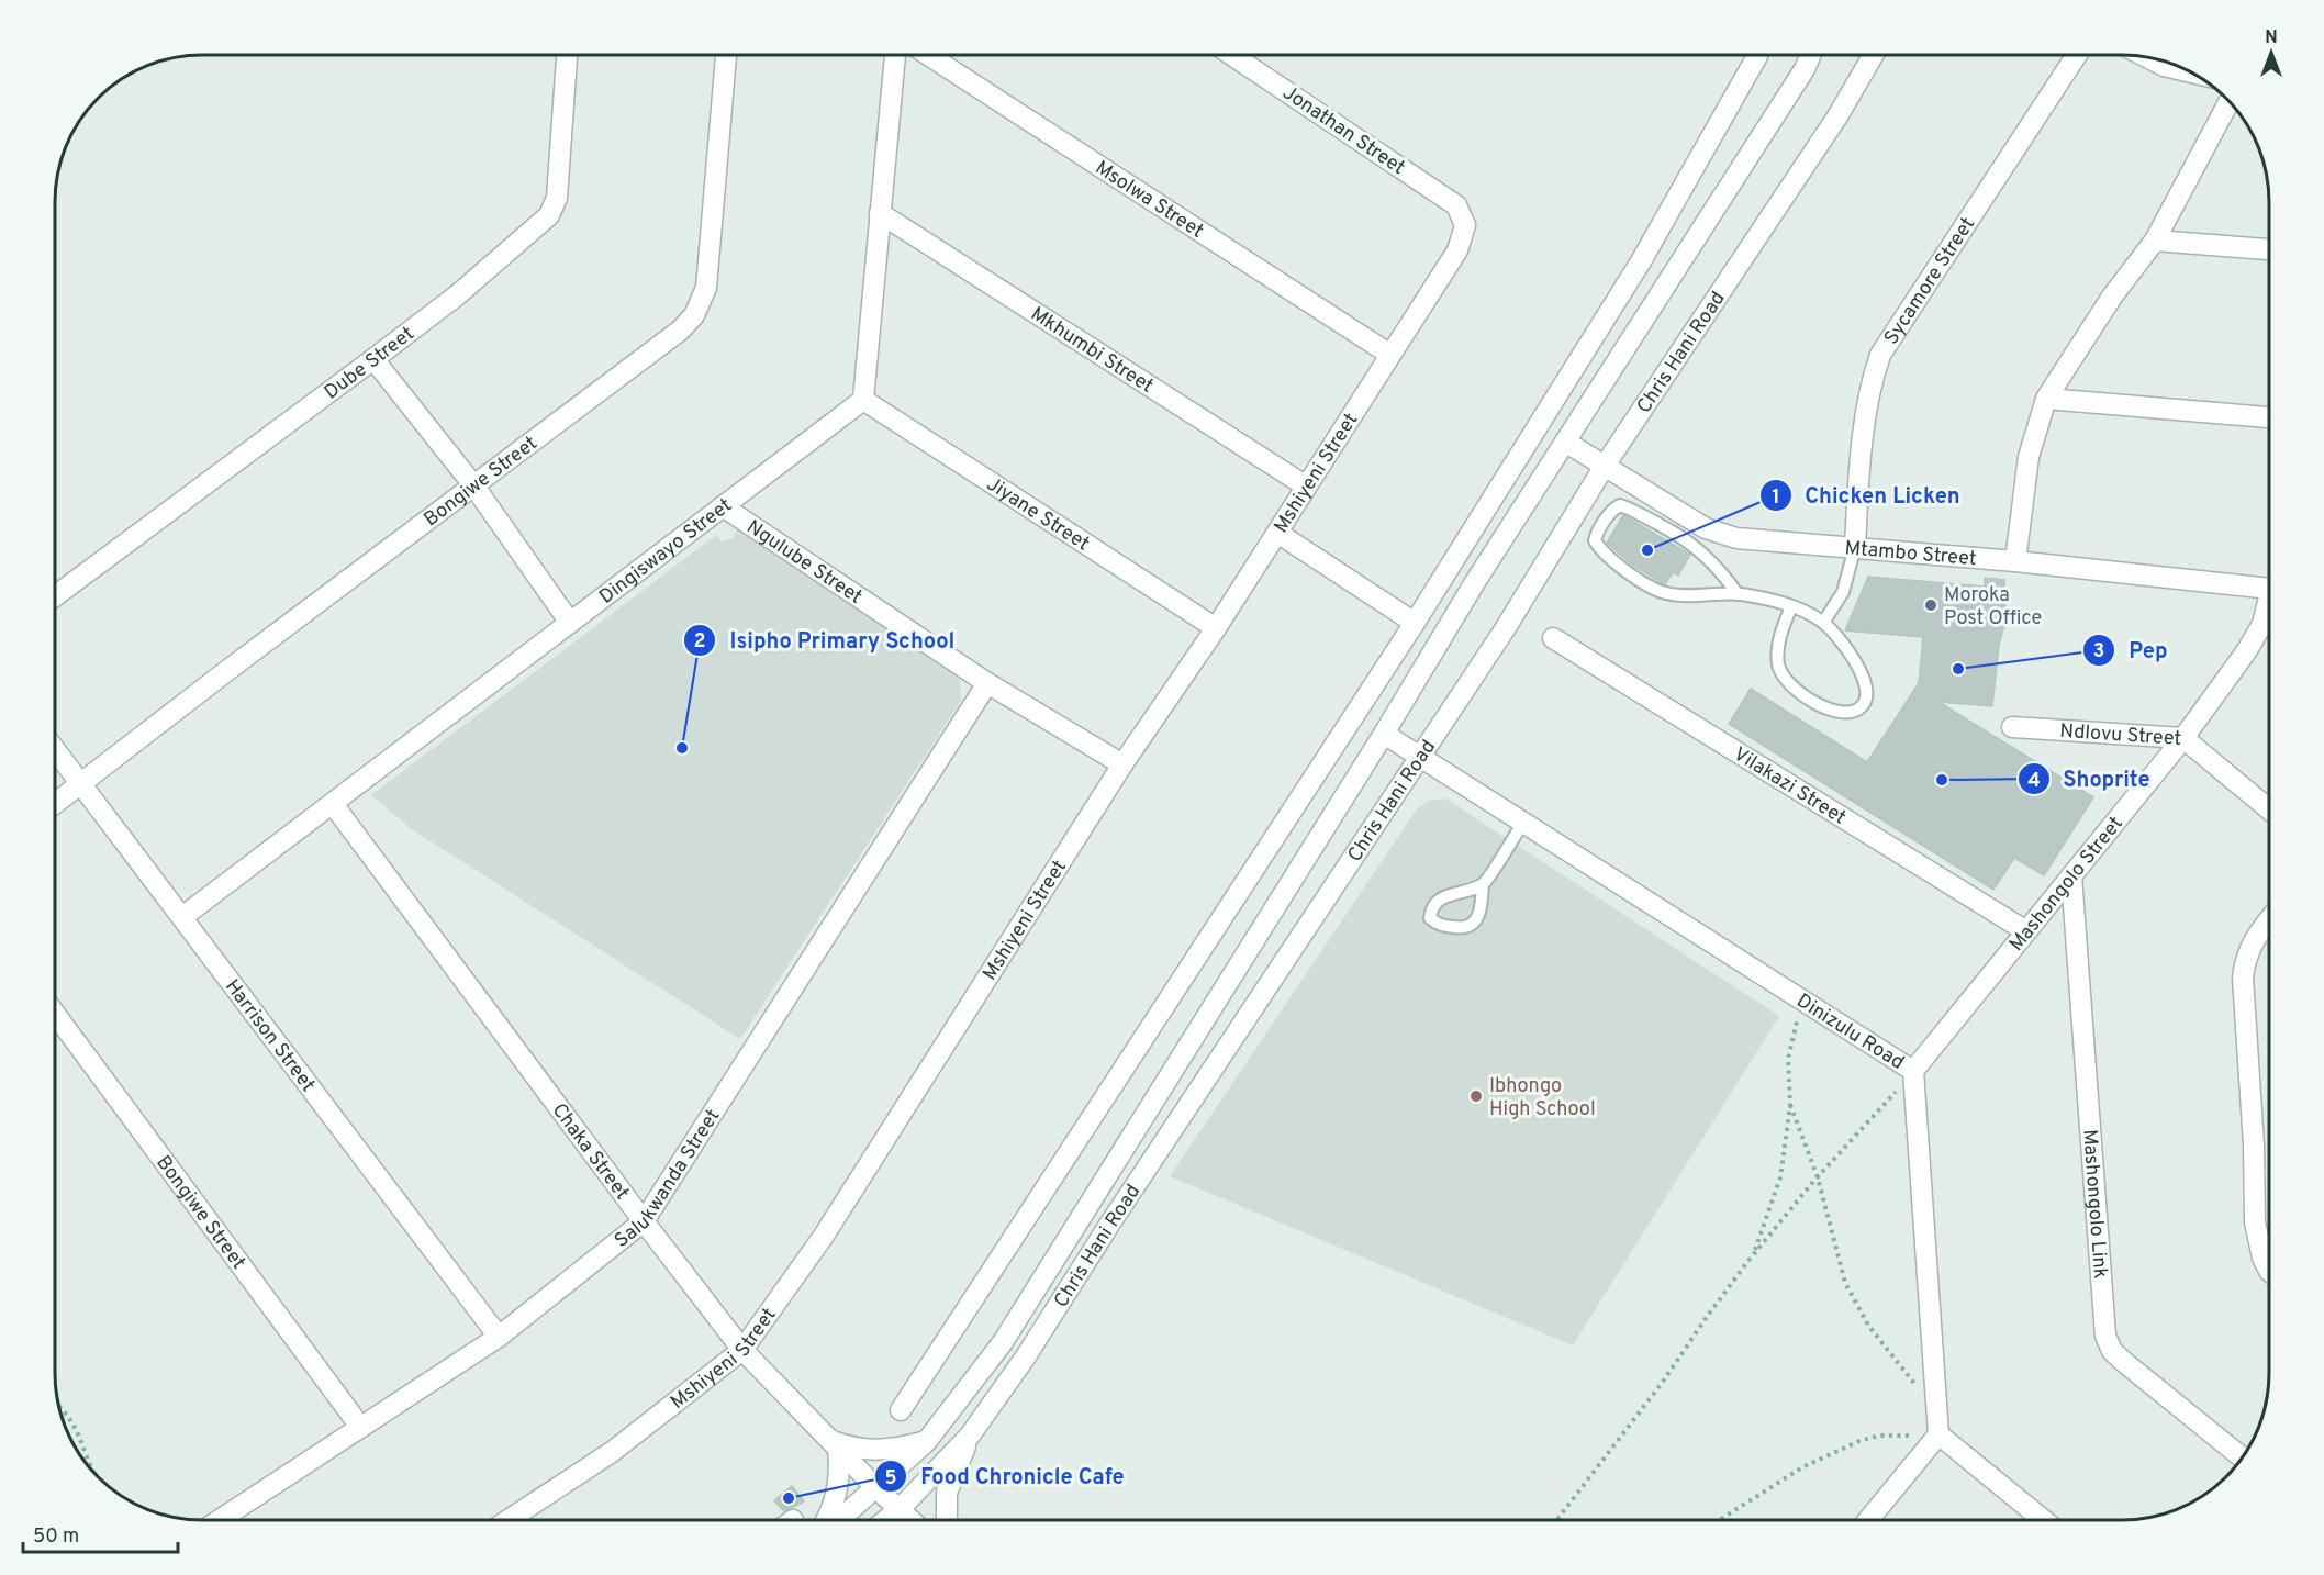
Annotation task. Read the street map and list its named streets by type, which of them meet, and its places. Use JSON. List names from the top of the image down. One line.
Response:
{"streets":{"street":["Jonathan Street","Msolwa Street","Sycamore Street","Mkhumbi Street","Chris Hani Road","Dube Street","Mshiyeni Street","Bongiwe Street","Jiyane Street","Dingiswayo Street","Mtambo Street","Ngulube Street","Ndlovu Street","Vilakazi Street","Mashongolo Street","Dinizulu Road","Harrison Street","Chaka Street","Salukwanda Street","Mashongolo Link"]},"crossings":[["Jonathan Street","Mshiyeni Street"],["Msolwa Street","Mshiyeni Street"],["Sycamore Street","Mtambo Street"],["Mkhumbi Street","Mshiyeni Street"],["Chris Hani Road","Mtambo Street"],["Chris Hani Road","Dinizulu Road"],["Chris Hani Road","Chaka Street"],["Mshiyeni Street","Jiyane Street"],["Mshiyeni Street","Ngulube Street"],["Mshiyeni Street","Chaka Street"],["Bongiwe Street","Harrison Street"],["Bongiwe Street","Salukwanda Street"],["Jiyane Street","Dingiswayo Street"],["Dingiswayo Street","Ngulube Street"],["Dingiswayo Street","Harrison Street"],["Dingiswayo Street","Chaka Street"],["Ngulube Street","Salukwanda Street"],["Ndlovu Street","Mashongolo Street"],["Vilakazi Street","Mashongolo Street"],["Mashongolo Street","Dinizulu Road"],["Mashongolo Street","Mashongolo Link"],["Harrison Street","Salukwanda Street"],["Chaka Street","Salukwanda Street"]],"places":["Chicken Licken","Moroka Post Office","Pep","Isipho Primary School","Shoprite","Ibhongo High School","Food Chronicle Cafe"],"scale_bar":"50 m","north":"top"}
